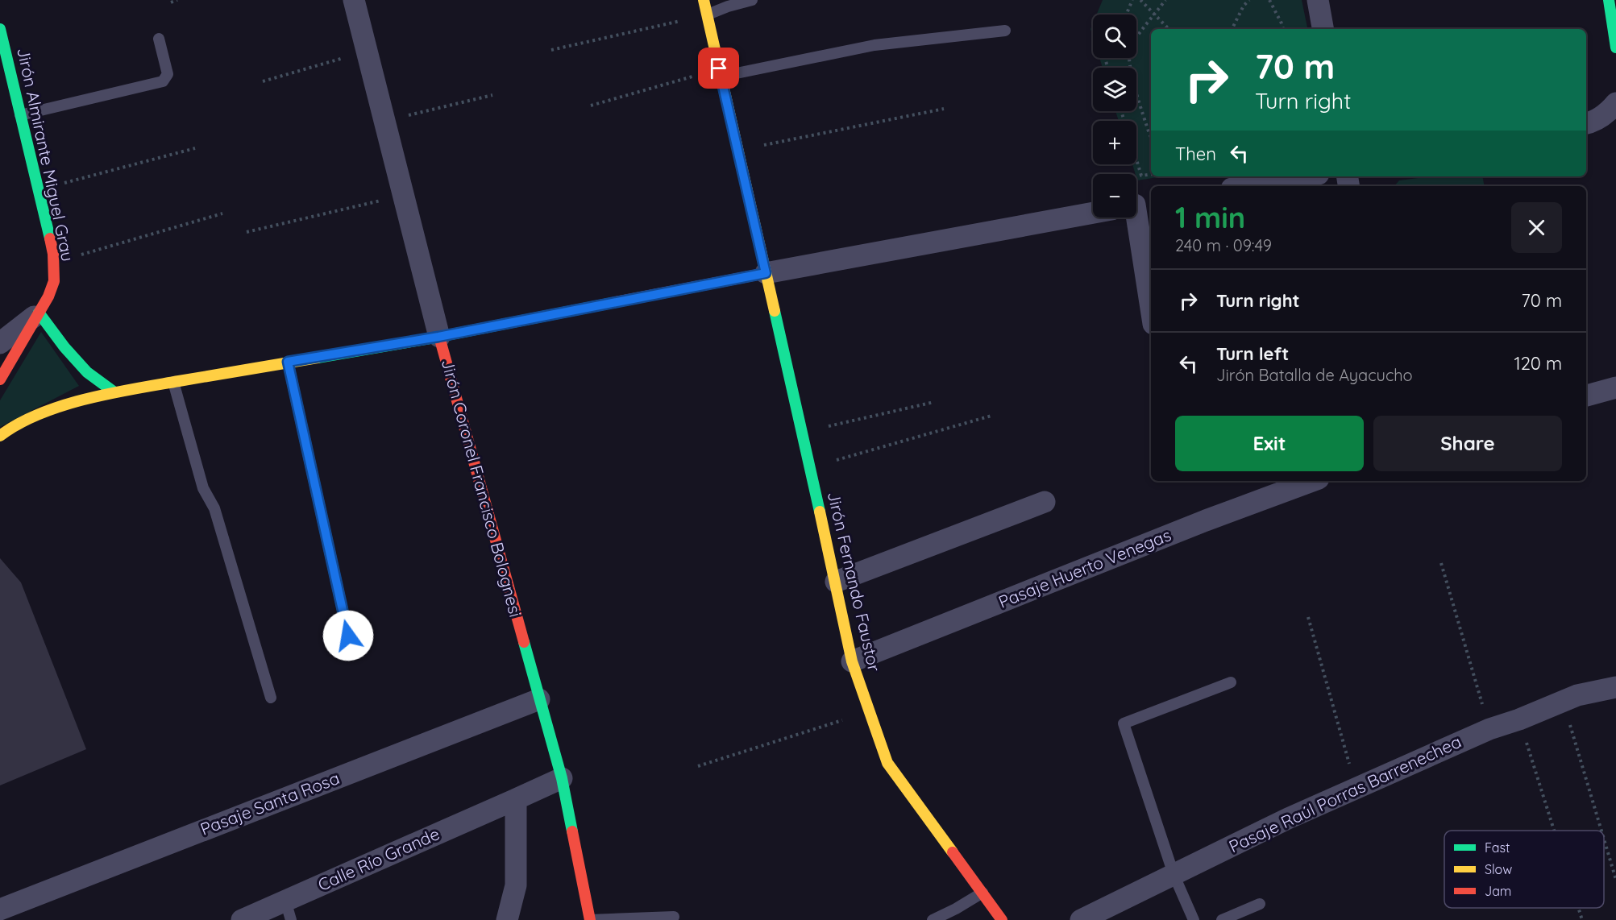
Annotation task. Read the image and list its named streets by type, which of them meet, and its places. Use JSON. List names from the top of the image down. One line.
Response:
{"streets":{"street":["Jirón Almirante Miguel Grau","Jirón Coronel Francisco Bolognesi","Pasaje Huerto Venegas","Jirón Fernando Faustor","Pasaje Raúl Porras Barrenechea","Pasaje Santa Rosa","Calle Río Grande"]},"crossings":[["Jirón Coronel Francisco Bolognesi","Pasaje Santa Rosa"],["Jirón Coronel Francisco Bolognesi","Calle Río Grande"],["Pasaje Huerto Venegas","Jirón Fernando Faustor"]],"legend":["Fast","Slow","Jam"],"page":{"map_buttons":["+","−"],"turn":["70 m","Turn right"],"then":"Then","heading":["1 min","240 m · 09:49"],"list":[{"name":"Turn right","value":"70 m"},{"name":"Turn left","note":"Jirón Batalla de Ayacucho","value":"120 m"}],"buttons":["Exit","Share"]}}
